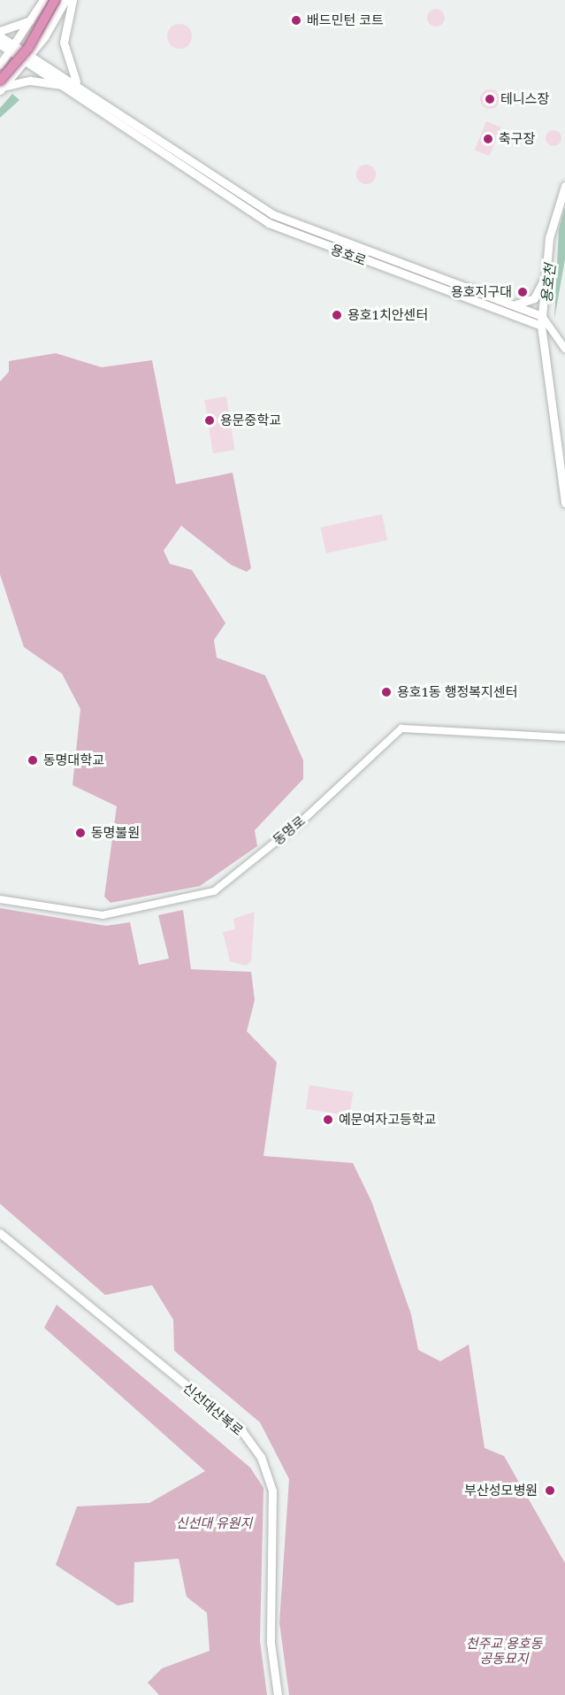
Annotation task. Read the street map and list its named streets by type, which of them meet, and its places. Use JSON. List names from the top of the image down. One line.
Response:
{"streets":{"main road":["용호로","신선대산복로"],"street":["동명로"]},"water":["용호천"],"parks":["신선대 유원지","천주교 용호동 공동묘지"],"places":["배드민턴 코트","테니스장","축구장","용호지구대","용호1치안센터","용문중학교","용호1동 행정복지센터","동명대학교","동명불원","예문여자고등학교","부산성모병원"]}
